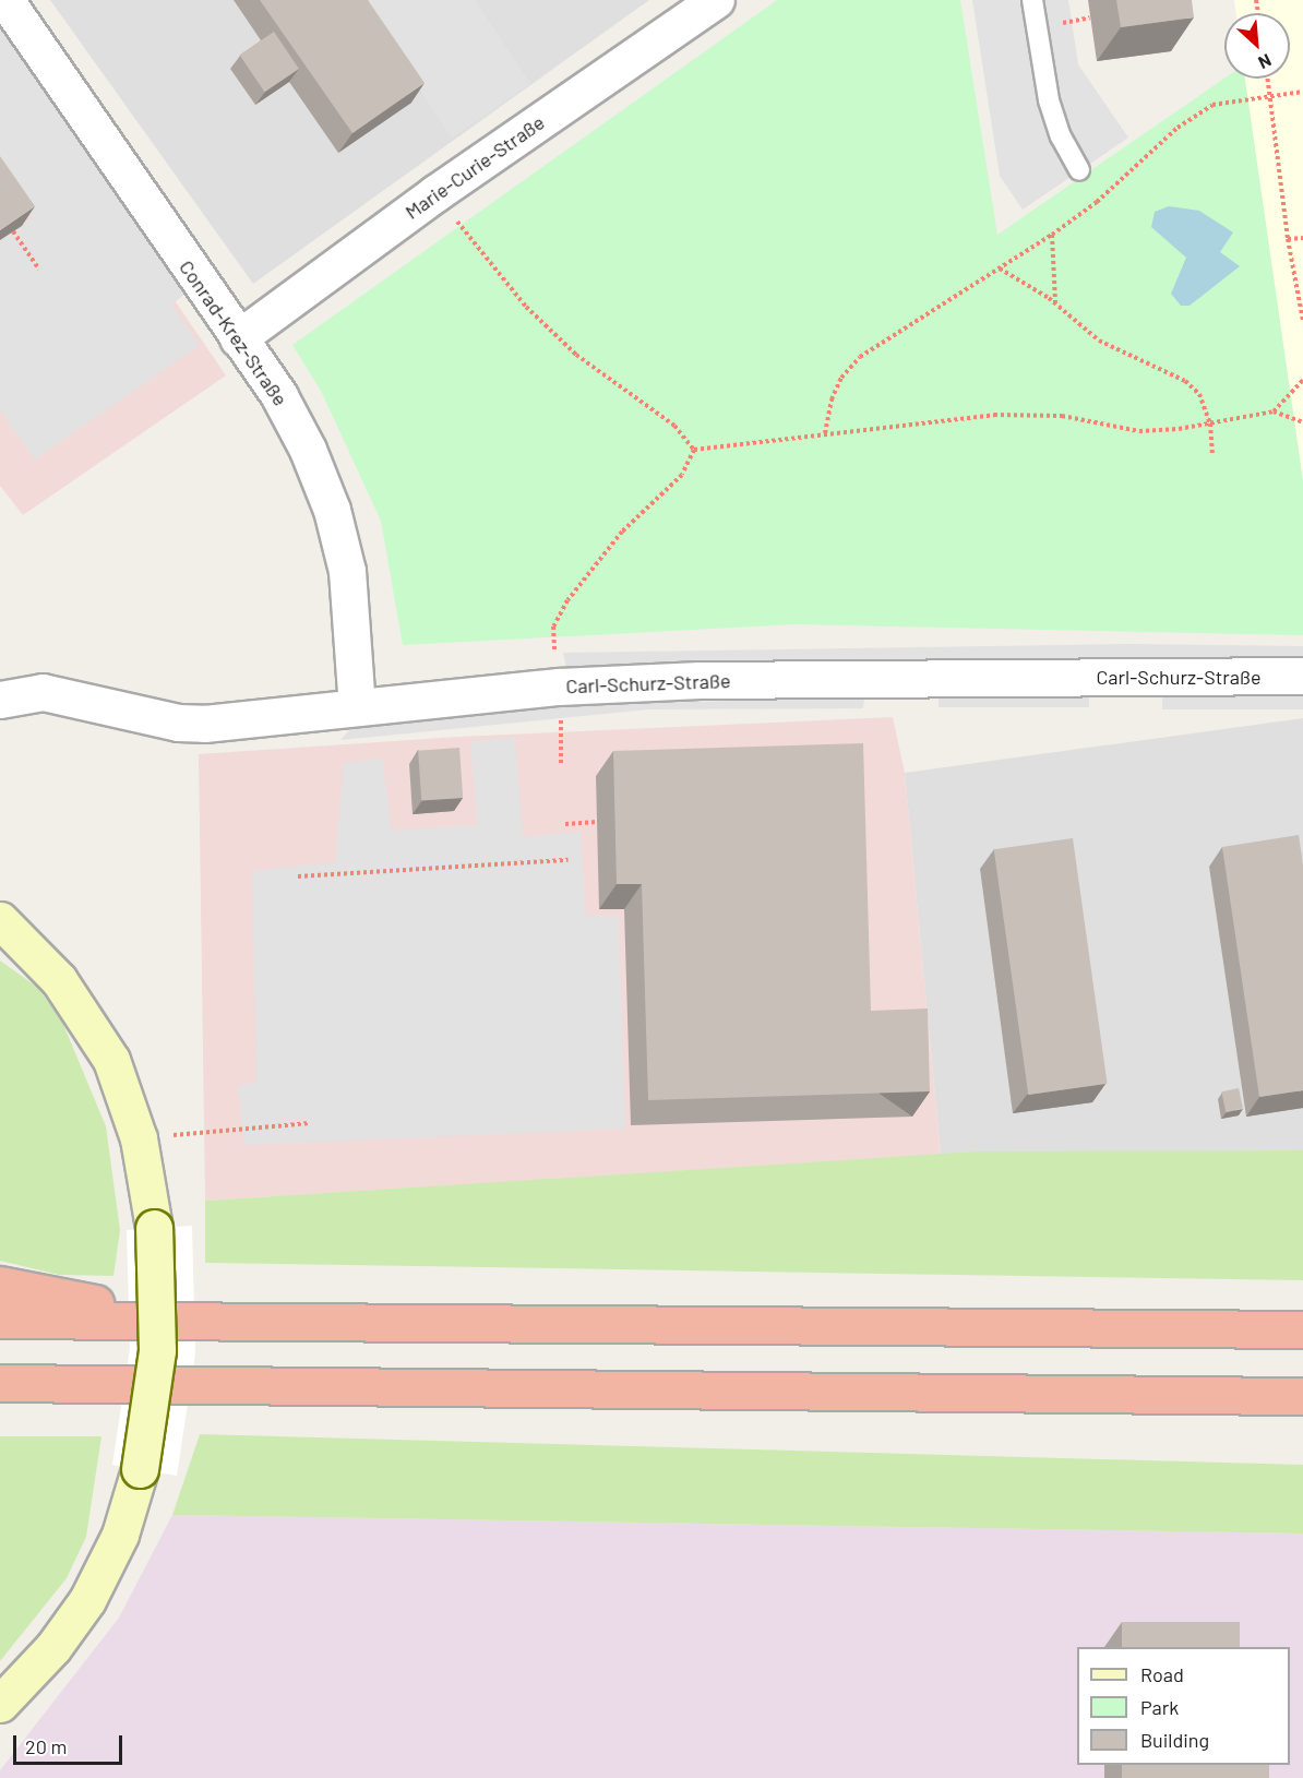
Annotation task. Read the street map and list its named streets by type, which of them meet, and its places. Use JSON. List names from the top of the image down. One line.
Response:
{"streets":{"street":["Marie-Curie-Straße","Conrad-Krez-Straße","Carl-Schurz-Straße"]},"crossings":[["Marie-Curie-Straße","Conrad-Krez-Straße"],["Conrad-Krez-Straße","Carl-Schurz-Straße"]],"legend":["Road","Park","Building"],"scale_bar":"20 m","north":"bottom right"}
